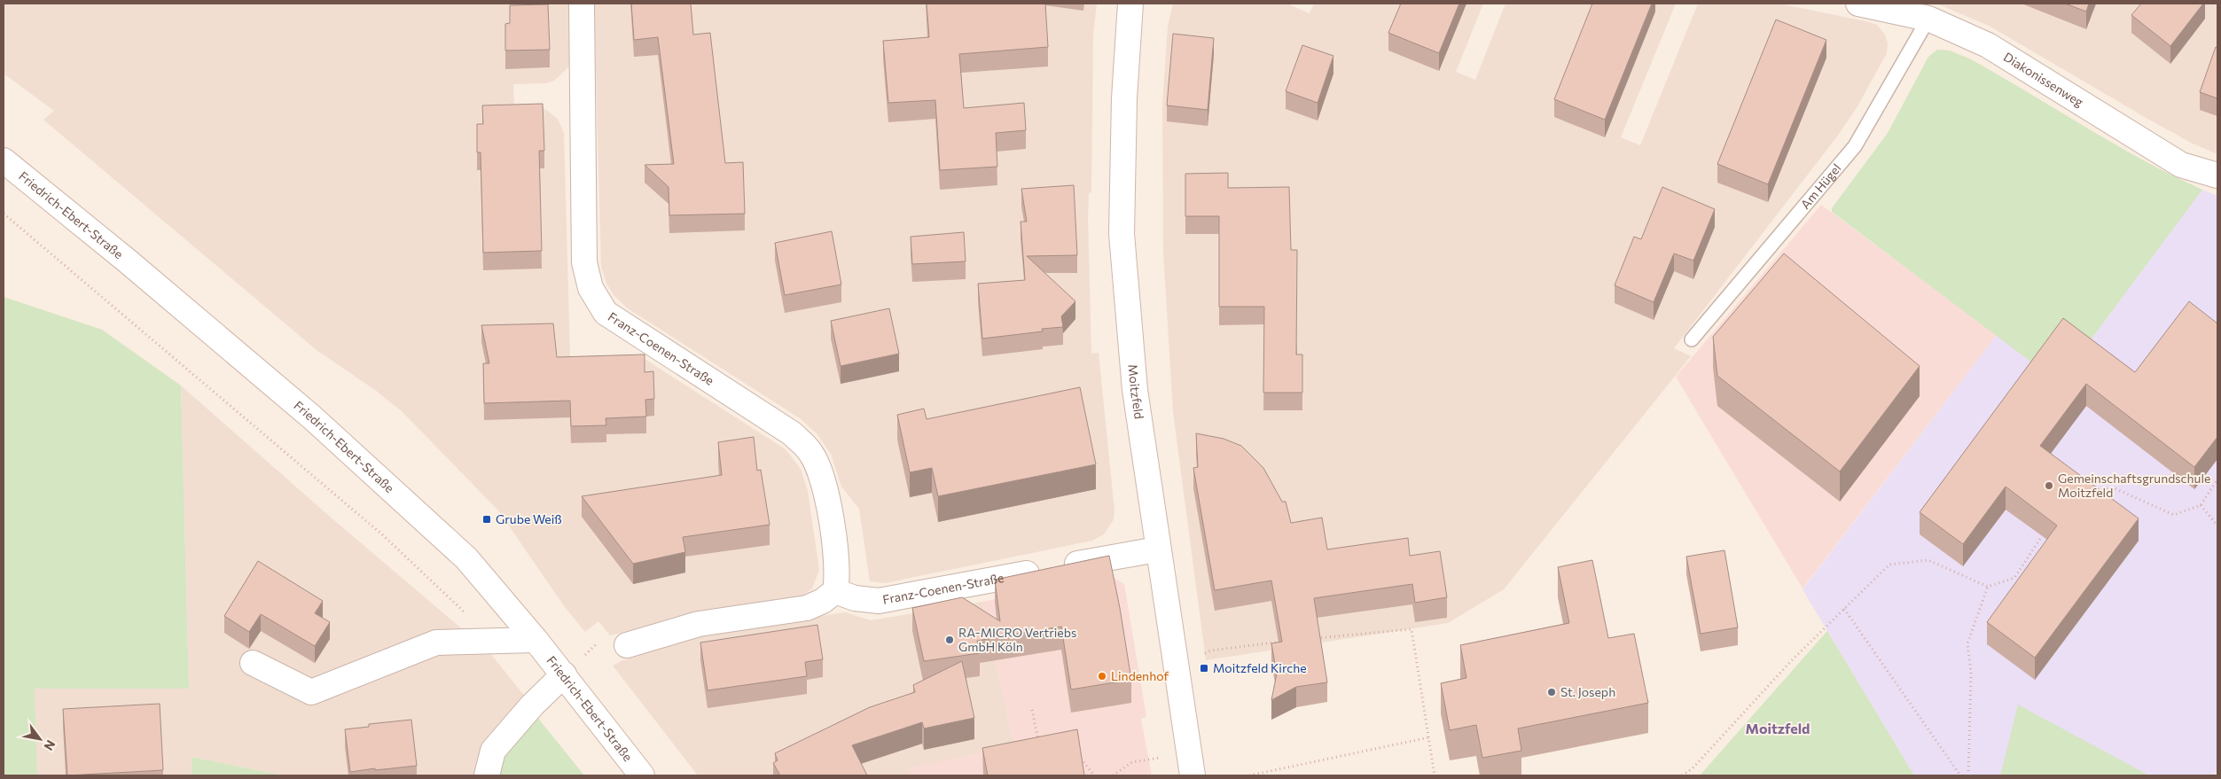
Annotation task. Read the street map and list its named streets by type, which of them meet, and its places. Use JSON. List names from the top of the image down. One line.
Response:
{"streets":{"street":["Diakonissenweg","Friedrich-Ebert-Straße","Franz-Coenen-Straße","Moitzfeld"],"lane":["Am Hügel"]},"crossings":[["Diakonissenweg","Am Hügel"],["Franz-Coenen-Straße","Moitzfeld"]],"districts":["Moitzfeld"],"places":{"other":["Gemeinschaftsgrundschule Moitzfeld","RA-MICRO Vertriebs GmbH Köln","Lindenhof","St. Joseph"],"transit":["Grube Weiß","Moitzfeld Kirche"]},"north":"bottom right"}
